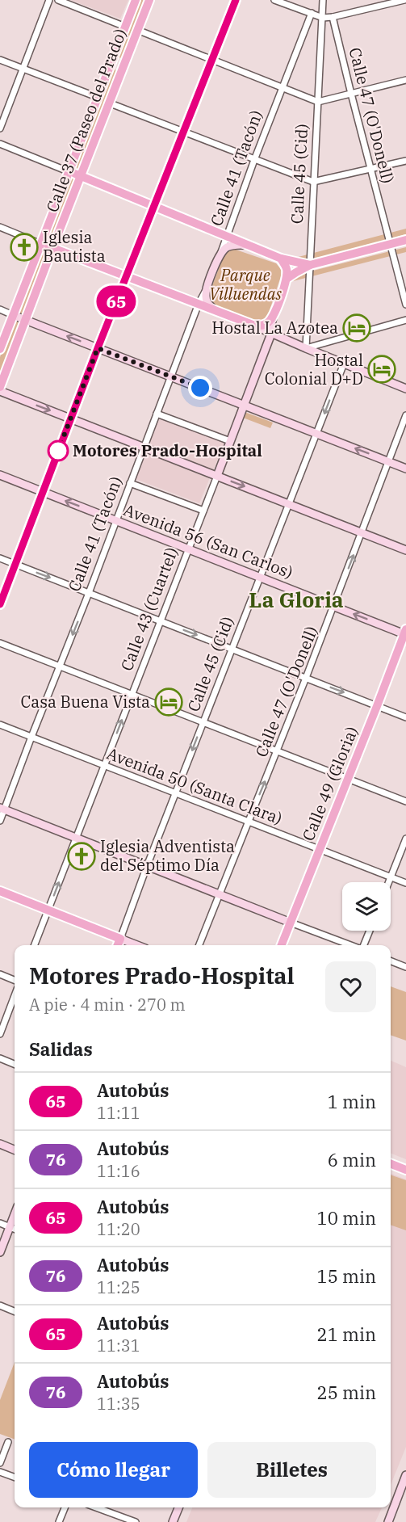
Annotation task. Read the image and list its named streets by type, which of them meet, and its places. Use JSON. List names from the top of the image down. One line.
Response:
{"streets":{"main road":["Calle 37 (Paseo del Prado)","Calle 45 (Cid)","Calle 43 (Cuartel)","Calle 49 (Gloria)"],"street":["Calle 47 (O'Donell)","Calle 41 (Tacón)","Avenida 56 (San Carlos)","Avenida 50 (Santa Clara)"]},"crossings":[["Calle 47 (O'Donell)","Avenida 56 (San Carlos)"],["Calle 47 (O'Donell)","Avenida 50 (Santa Clara)"],["Calle 41 (Tacón)","Avenida 56 (San Carlos)"],["Calle 41 (Tacón)","Calle 43 (Cuartel)"],["Calle 41 (Tacón)","Avenida 50 (Santa Clara)"],["Calle 45 (Cid)","Avenida 56 (San Carlos)"],["Calle 45 (Cid)","Avenida 50 (Santa Clara)"],["Avenida 56 (San Carlos)","Calle 43 (Cuartel)"],["Avenida 56 (San Carlos)","Calle 49 (Gloria)"],["Calle 43 (Cuartel)","Avenida 50 (Santa Clara)"],["Calle 49 (Gloria)","Avenida 50 (Santa Clara)"]],"one_way":["Avenida 56 (San Carlos)"],"districts":["La Gloria"],"parks":["Parque Villuendas"],"places":{"church":["Iglesia Bautista","Iglesia Adventista del Séptimo Día"],"hotel":["Hostal La Azotea","Hostal Colonial D+D","Casa Buena Vista"],"other":["Motores Prado-Hospital"]},"lines":["bus line 65"],"page":{"on_map":"65","heading":[["Motores Prado-Hospital","A pie · 4 min · 270 m"],"Salidas"],"list":[{"mark":"65","name":"Autobús","note":"11:11","value":"1 min"},{"mark":"76","name":"Autobús","note":"11:16","value":"6 min"},{"mark":"65","name":"Autobús","note":"11:20","value":"10 min"},{"mark":"76","name":"Autobús","note":"11:25","value":"15 min"},{"mark":"65","name":"Autobús","note":"11:31","value":"21 min"},{"mark":"76","name":"Autobús","note":"11:35","value":"25 min"}],"buttons":["Cómo llegar","Billetes"]}}
